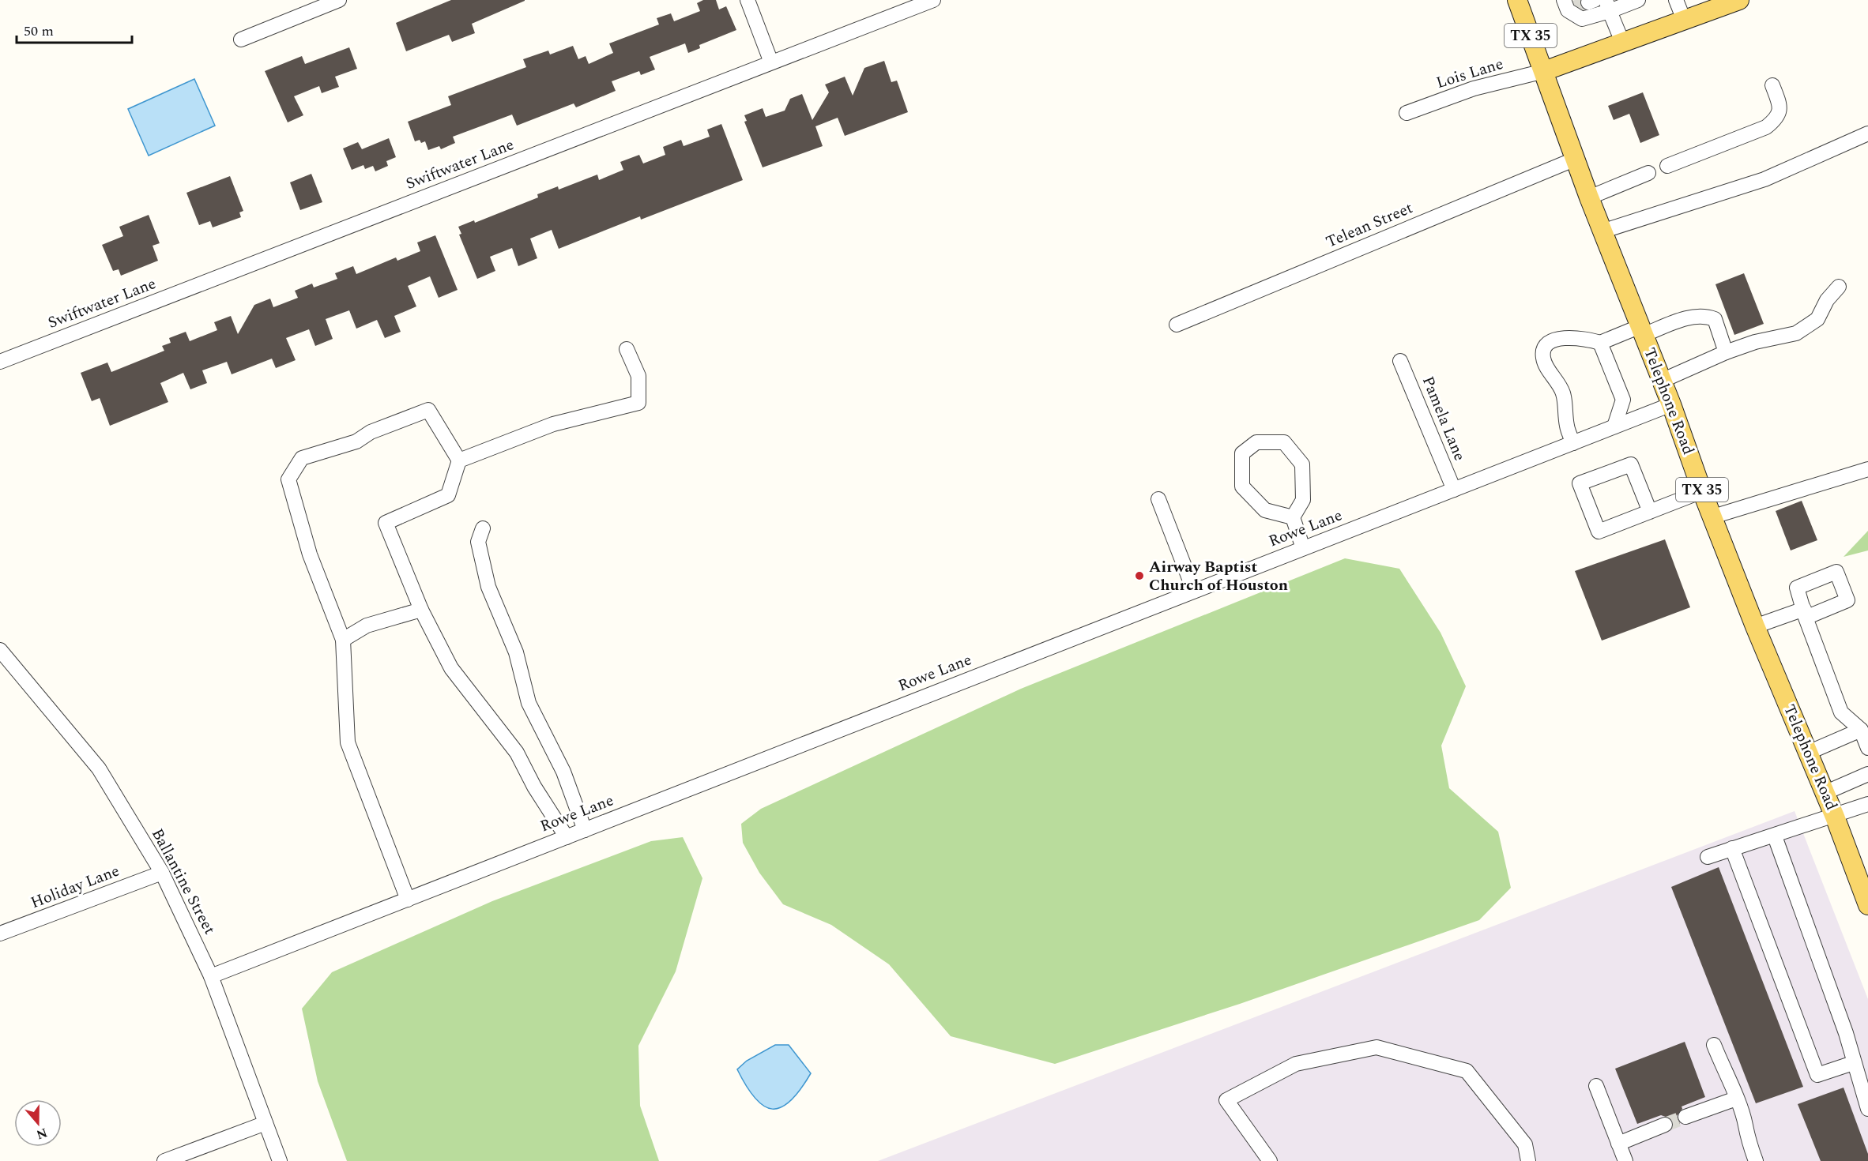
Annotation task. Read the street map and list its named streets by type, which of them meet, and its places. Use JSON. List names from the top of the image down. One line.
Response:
{"streets":{"main road":["TX 35","Telephone Road"],"street":["Lois Lane","Swiftwater Lane","Telean Street","Pamela Lane","Rowe Lane","Ballantine Street","Holiday Lane"]},"crossings":[["Lois Lane","Telephone Road"],["Telean Street","Telephone Road"],["Telephone Road","Rowe Lane"],["Pamela Lane","Rowe Lane"],["Rowe Lane","Ballantine Street"],["Ballantine Street","Holiday Lane"]],"places":["Airway Baptist Church of Houston"],"scale_bar":"50 m","north":"bottom"}
